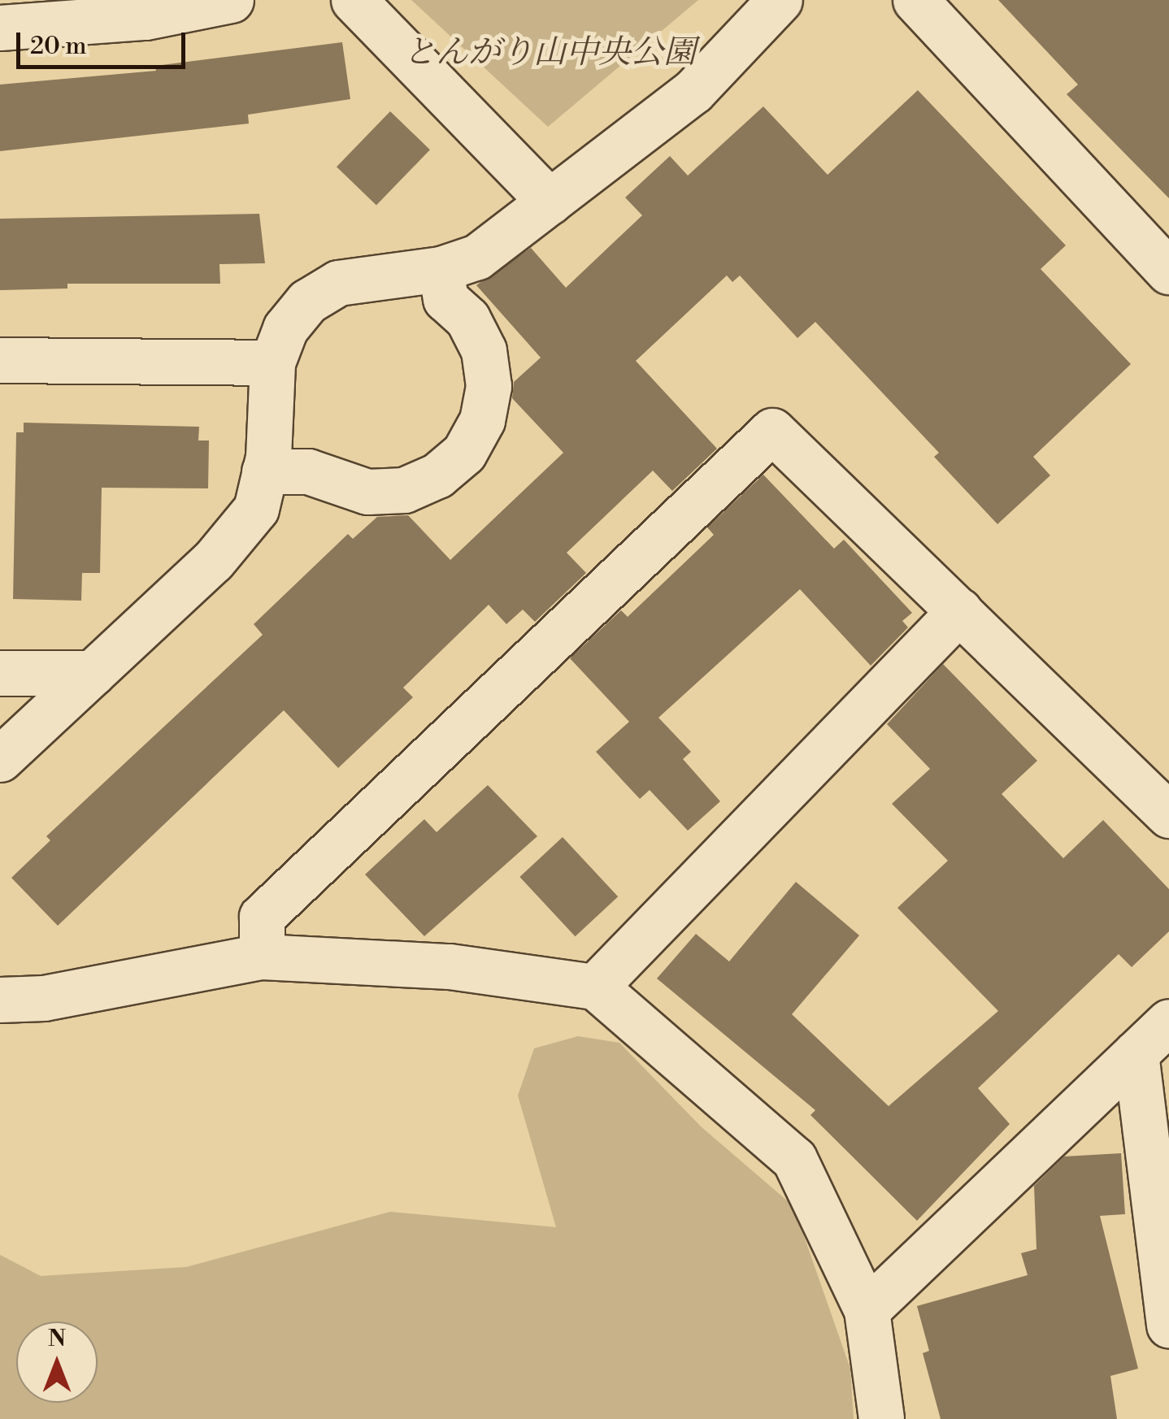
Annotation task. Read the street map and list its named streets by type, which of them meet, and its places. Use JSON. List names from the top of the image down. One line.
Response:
{"parks":["とんがり山中央公園"],"scale_bar":"20 m","north":"top"}
